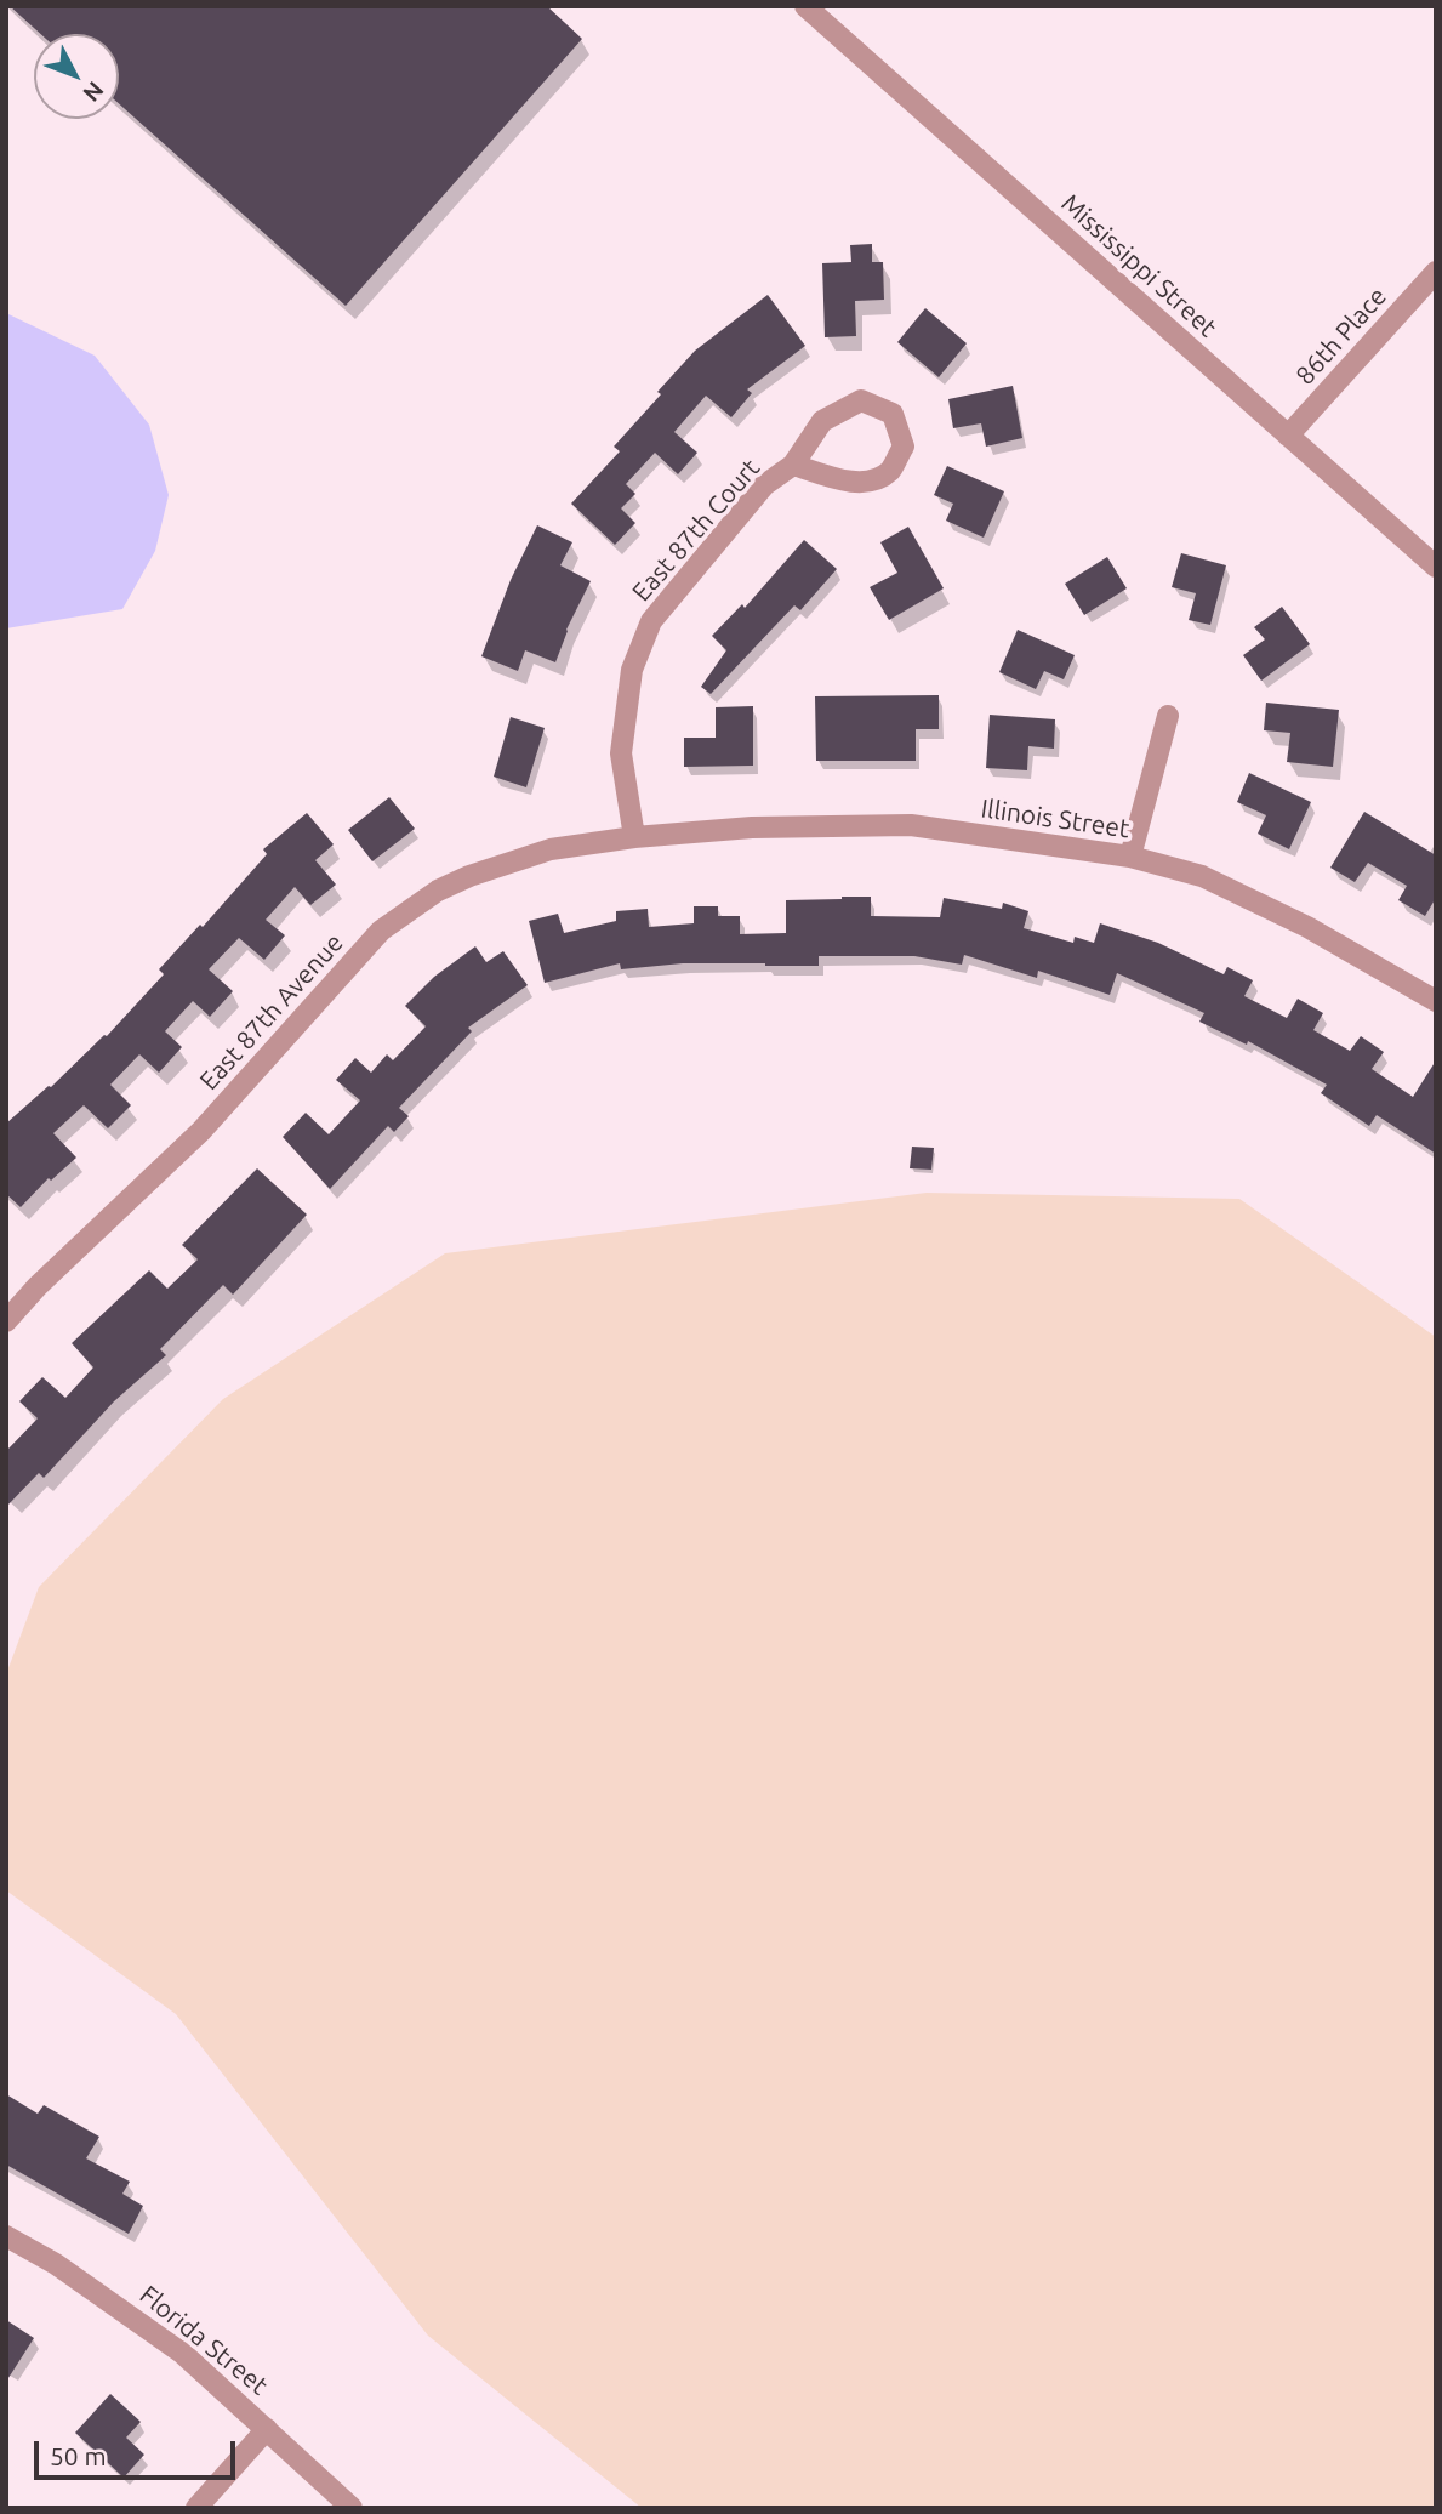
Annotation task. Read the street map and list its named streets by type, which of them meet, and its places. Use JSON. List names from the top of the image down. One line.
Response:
{"streets":{"street":["Mississippi Street","86th Place","East 87th Court","Illinois Street","East 87th Avenue","Florida Street"]},"crossings":[["Mississippi Street","86th Place"],["East 87th Court","Illinois Street"],["East 87th Court","East 87th Avenue"],["Illinois Street","East 87th Avenue"]],"scale_bar":"50 m","north":"bottom right"}
